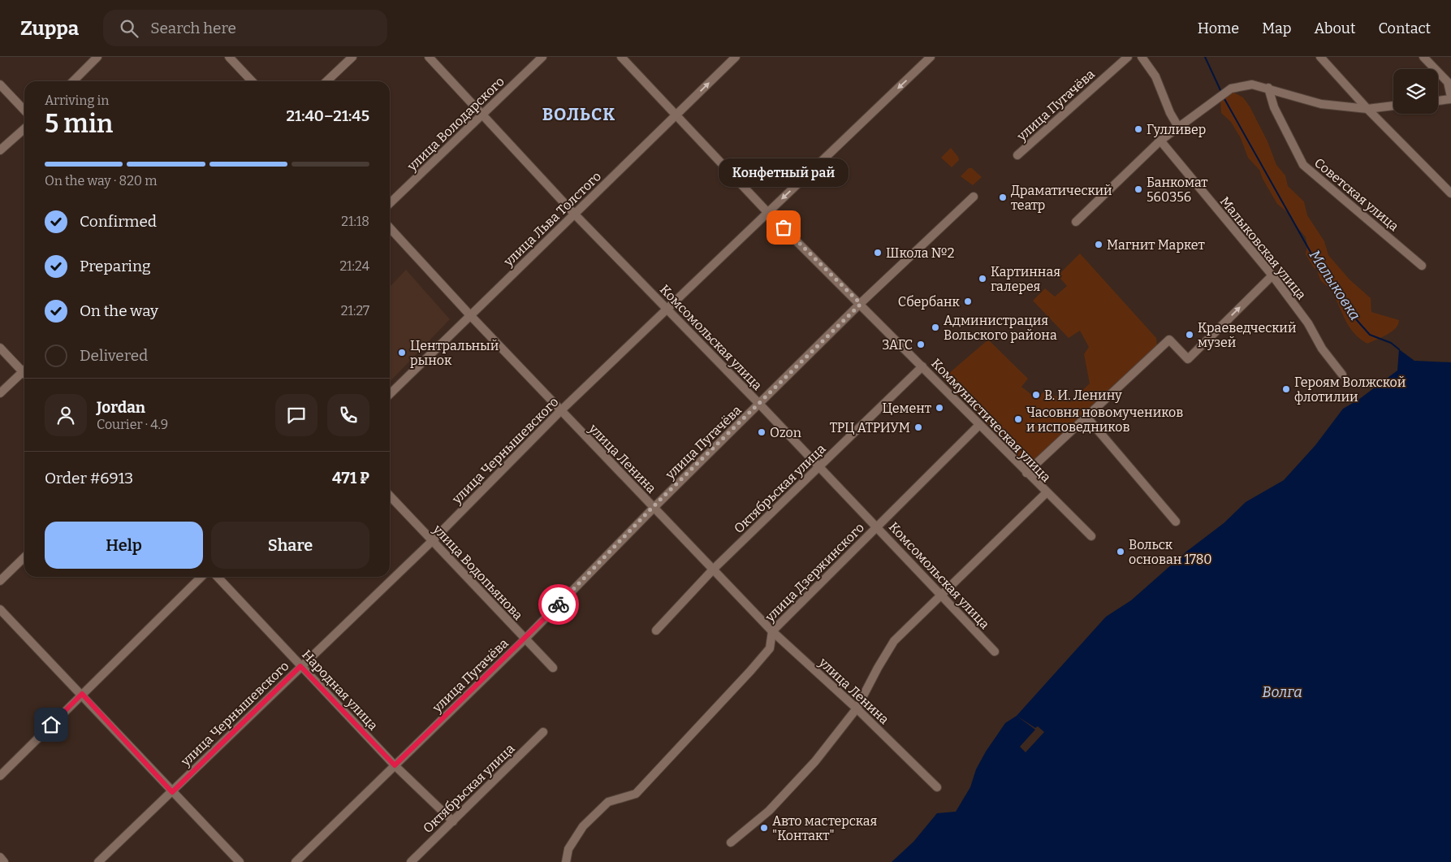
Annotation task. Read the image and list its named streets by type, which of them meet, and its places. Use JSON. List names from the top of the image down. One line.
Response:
{"streets":{"street":["улица Пугачёва","улица Володарского","Советская улица","улица Льва Толстого","Малыковская улица","Комсомольская улица","Коммунистическая улица","улица Чернышевского","улица Ленина","Октябрьская улица","улица Водопьянова","улица Дзержинского","Народная улица"]},"crossings":[["улица Пугачёва","Комсомольская улица"],["улица Пугачёва","Коммунистическая улица"],["улица Пугачёва","улица Ленина"],["улица Пугачёва","улица Водопьянова"],["улица Пугачёва","Народная улица"],["улица Володарского","Комсомольская улица"],["улица Льва Толстого","Комсомольская улица"],["улица Льва Толстого","Коммунистическая улица"],["улица Льва Толстого","улица Ленина"],["Комсомольская улица","улица Чернышевского"],["Комсомольская улица","Октябрьская улица"],["Комсомольская улица","улица Дзержинского"],["Коммунистическая улица","улица Чернышевского"],["Коммунистическая улица","Октябрьская улица"],["Коммунистическая улица","улица Дзержинского"],["улица Чернышевского","улица Ленина"],["улица Чернышевского","улица Водопьянова"],["улица Чернышевского","Народная улица"],["улица Ленина","Октябрьская улица"],["улица Ленина","улица Дзержинского"],["Октябрьская улица","Народная улица"]],"districts":["ВОЛЬСК"],"water":["Малыковка","Волга"],"places":["Гулливер","Банкомат 560356","Драматический театр","Конфетный рай","Магнит Маркет","Школа №2","Картинная галерея","Сбербанк","Администрация Вольского района","Краеведческий музей","ЗАГС","Центральный рынок","Героям Волжской флотилии","В. И. Ленину","Цемент","Часовня новомучеников и исповедников","ТРЦ АТРИУМ","Ozon","Вольск основан 1780","Авто мастерская \"Контакт\""],"page":{"header":"Zuppa","search":"Search here","nav":["Home","Map","About","Contact"],"heading":["5 min","Arriving in","21:40–21:45"],"panel":["Jordan","Courier · 4.9","Order #6913","471 ₽"],"bar":"On the way · 820 m","bubble":"Конфетный рай","list":[["Confirmed","21:18"],["Preparing","21:24"],["On the way","21:27"],"Delivered"],"buttons":["Help","Share"]}}
